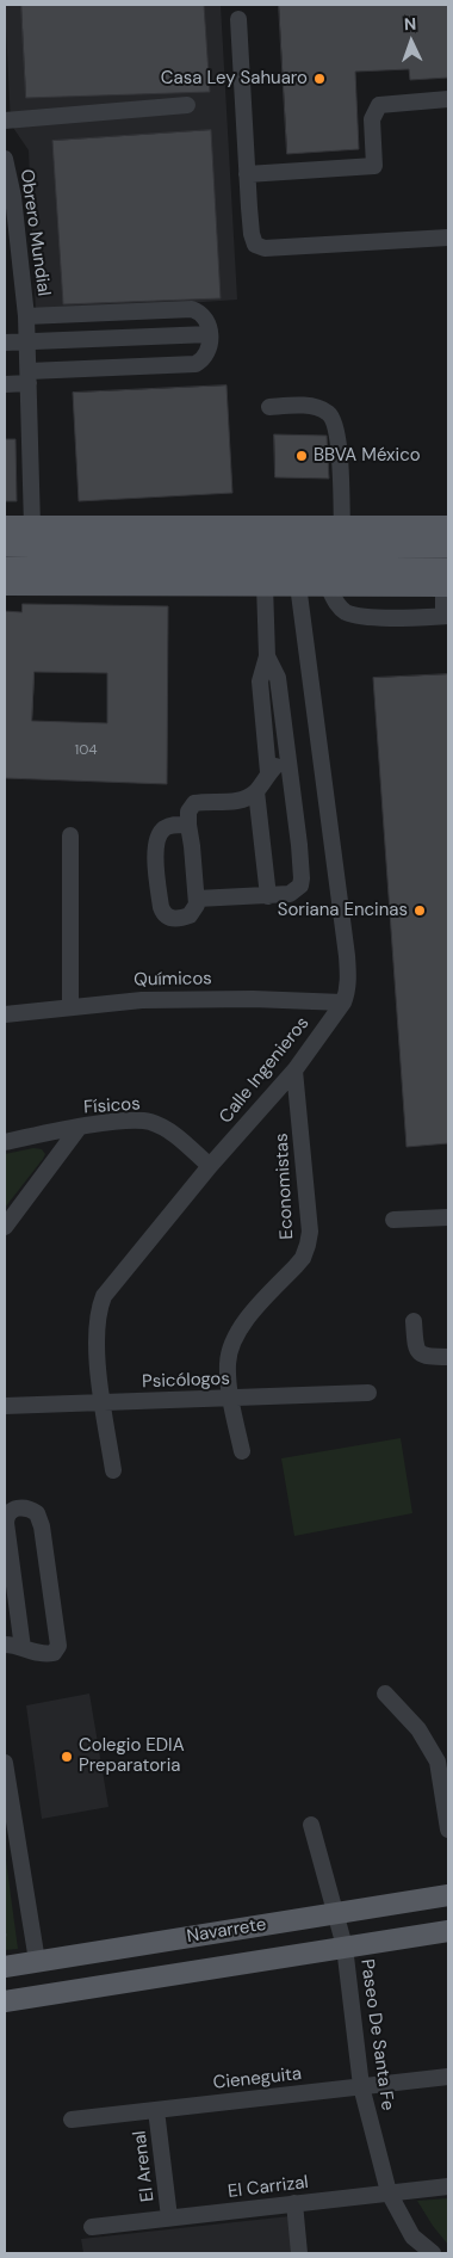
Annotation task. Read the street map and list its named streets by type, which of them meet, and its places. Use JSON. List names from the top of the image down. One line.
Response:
{"streets":{"main road":["Navarrete"],"street":["Obrero Mundial","Químicos","Calle Ingenieros","Físicos","Economistas","Psicólogos","Paseo De Santa Fe","Cieneguita","El Arenal","El Carrizal"]},"crossings":[["Químicos","Calle Ingenieros"],["Calle Ingenieros","Físicos"],["Calle Ingenieros","Economistas"],["Calle Ingenieros","Psicólogos"],["Economistas","Psicólogos"],["Navarrete","Paseo De Santa Fe"],["Paseo De Santa Fe","Cieneguita"],["Paseo De Santa Fe","El Carrizal"],["Cieneguita","El Arenal"],["El Arenal","El Carrizal"]],"places":["Casa Ley Sahuaro","BBVA México","Soriana Encinas","Colegio EDIA Preparatoria"],"house_numbers":["104"],"north":"top"}
